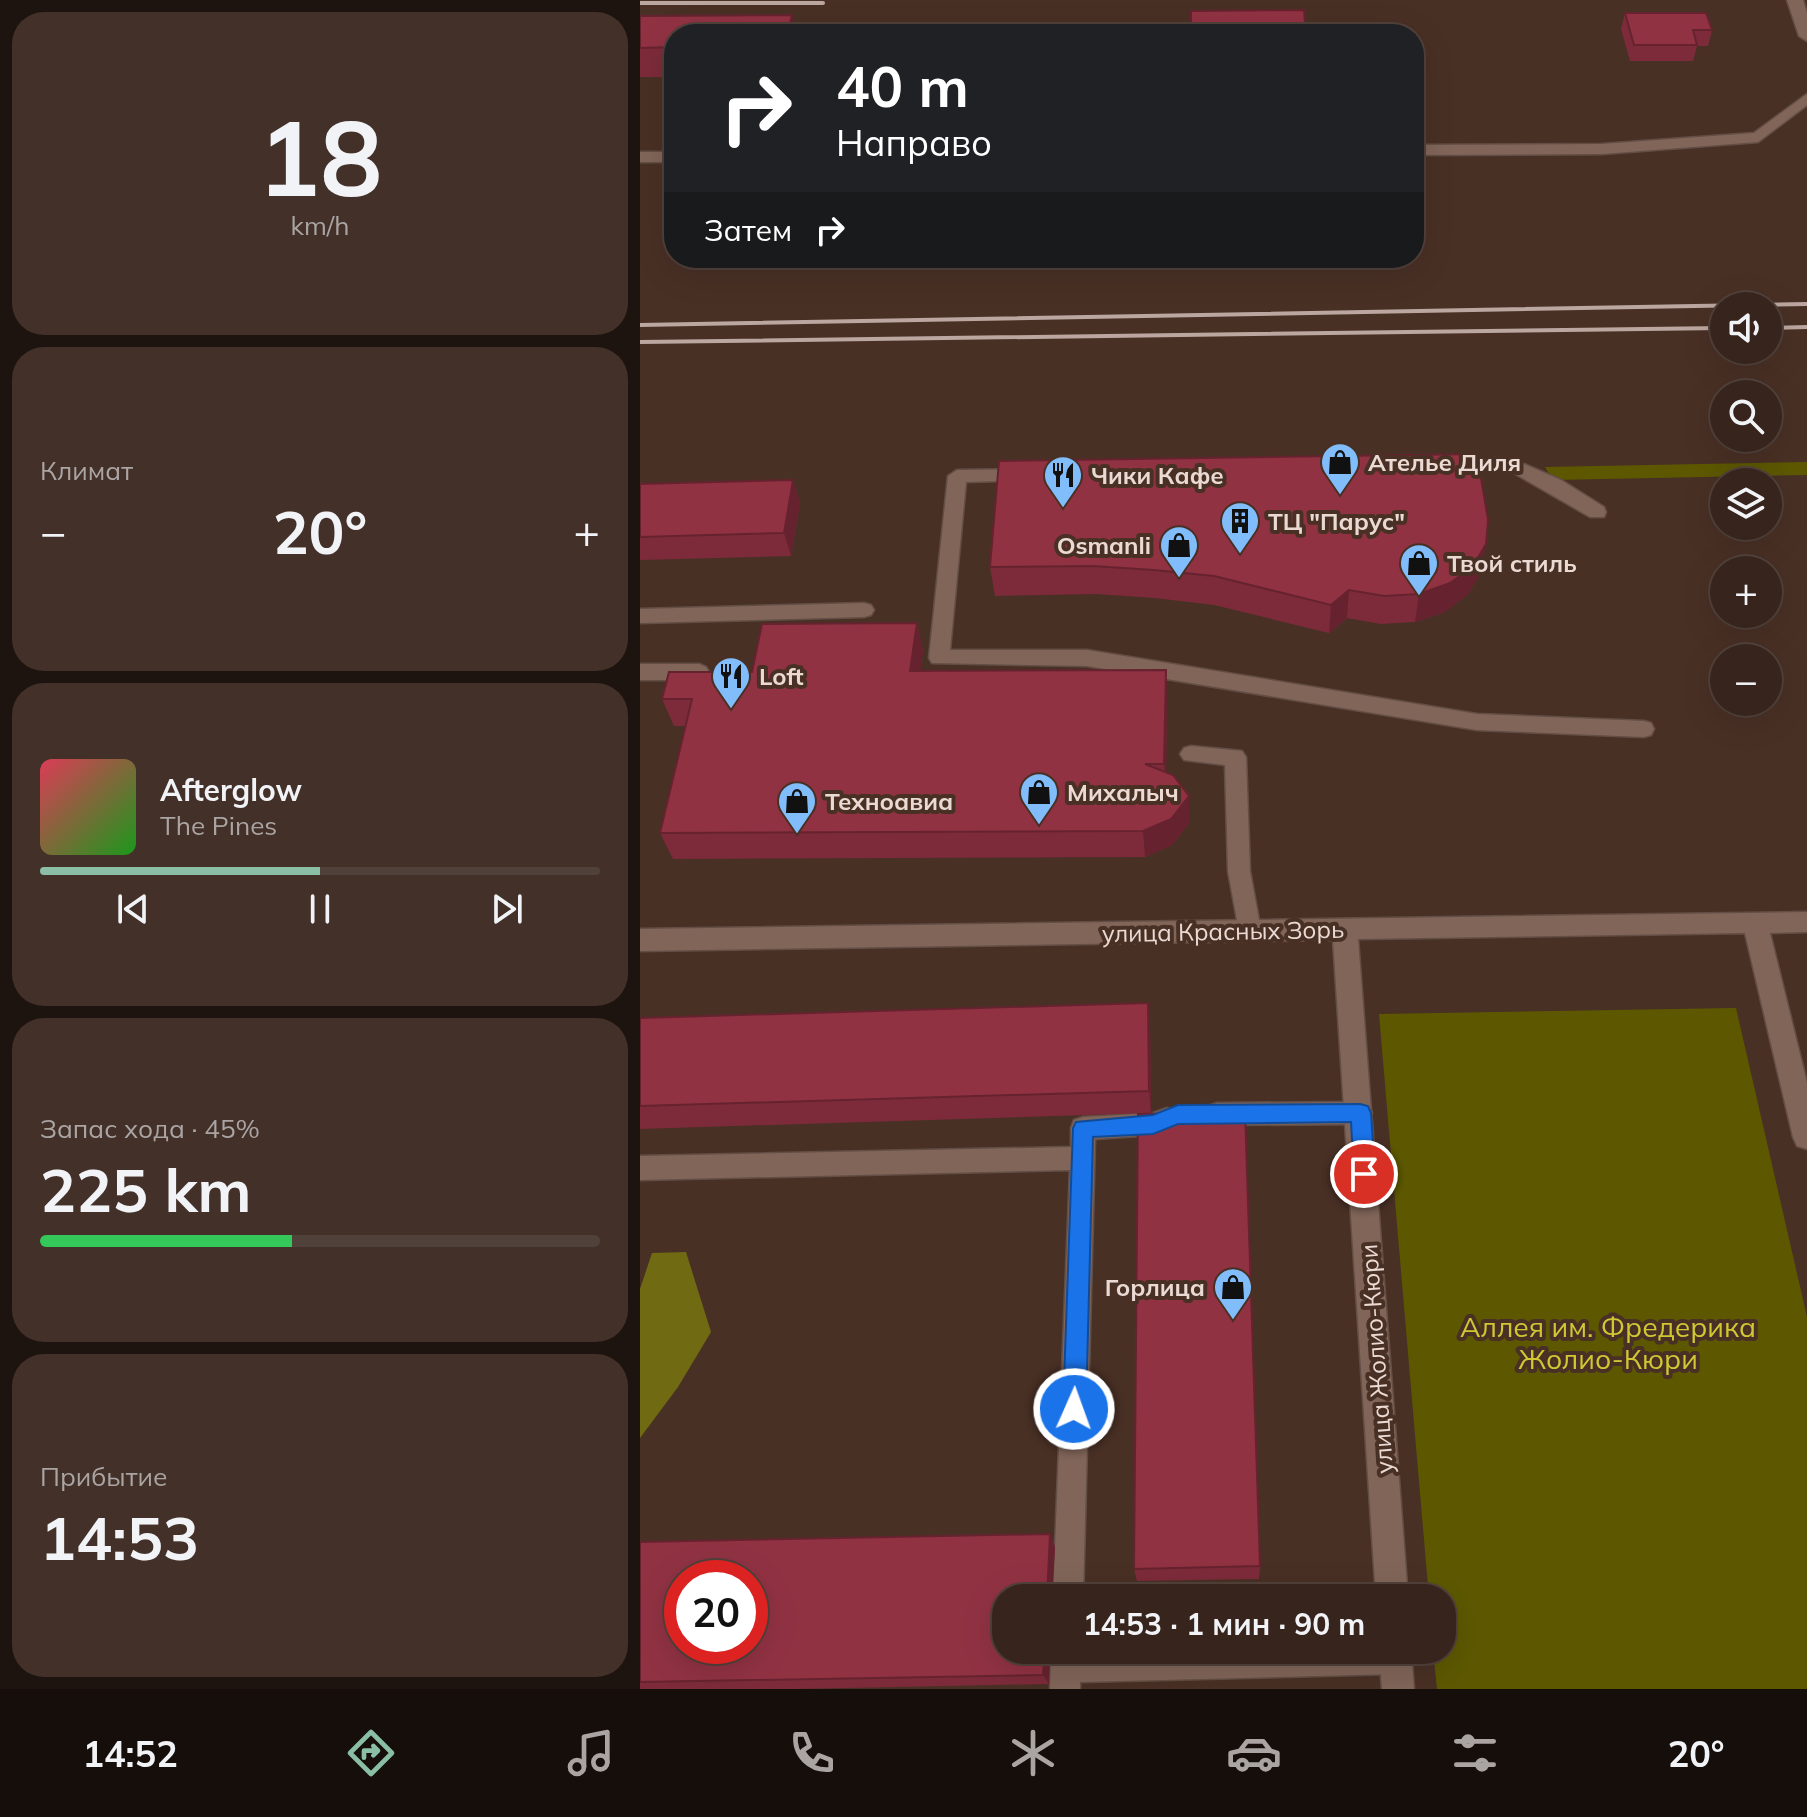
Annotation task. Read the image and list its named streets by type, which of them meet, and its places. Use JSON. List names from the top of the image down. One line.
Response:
{"streets":{"street":["улица Красных Зорь","улица Жолио-Кюри"]},"crossings":[["улица Красных Зорь","улица Жолио-Кюри"]],"parks":["Аллея им. Фредерика Жолио-Кюри"],"places":{"shop":["Ателье Диля","Osmanli","Твой стиль","Михалыч","Техноавиа","Горлица"],"restaurant":["Чики Кафе","Loft"],"building":["ТЦ \"Парус\""]},"page":{"tile":[["18","km/h"],"Климат",["Запас хода · 45%","225 km"],["Прибытие","14:53"]],"turn":["40 m","Направо"],"then":"Затем","map_buttons":["+","−"],"heat":["−","20°","+"],"song":["Afterglow","The Pines"],"limit":"20","trip":"14:53 · 1 мин · 90 m","tabs":["14:52","20°"]}}
